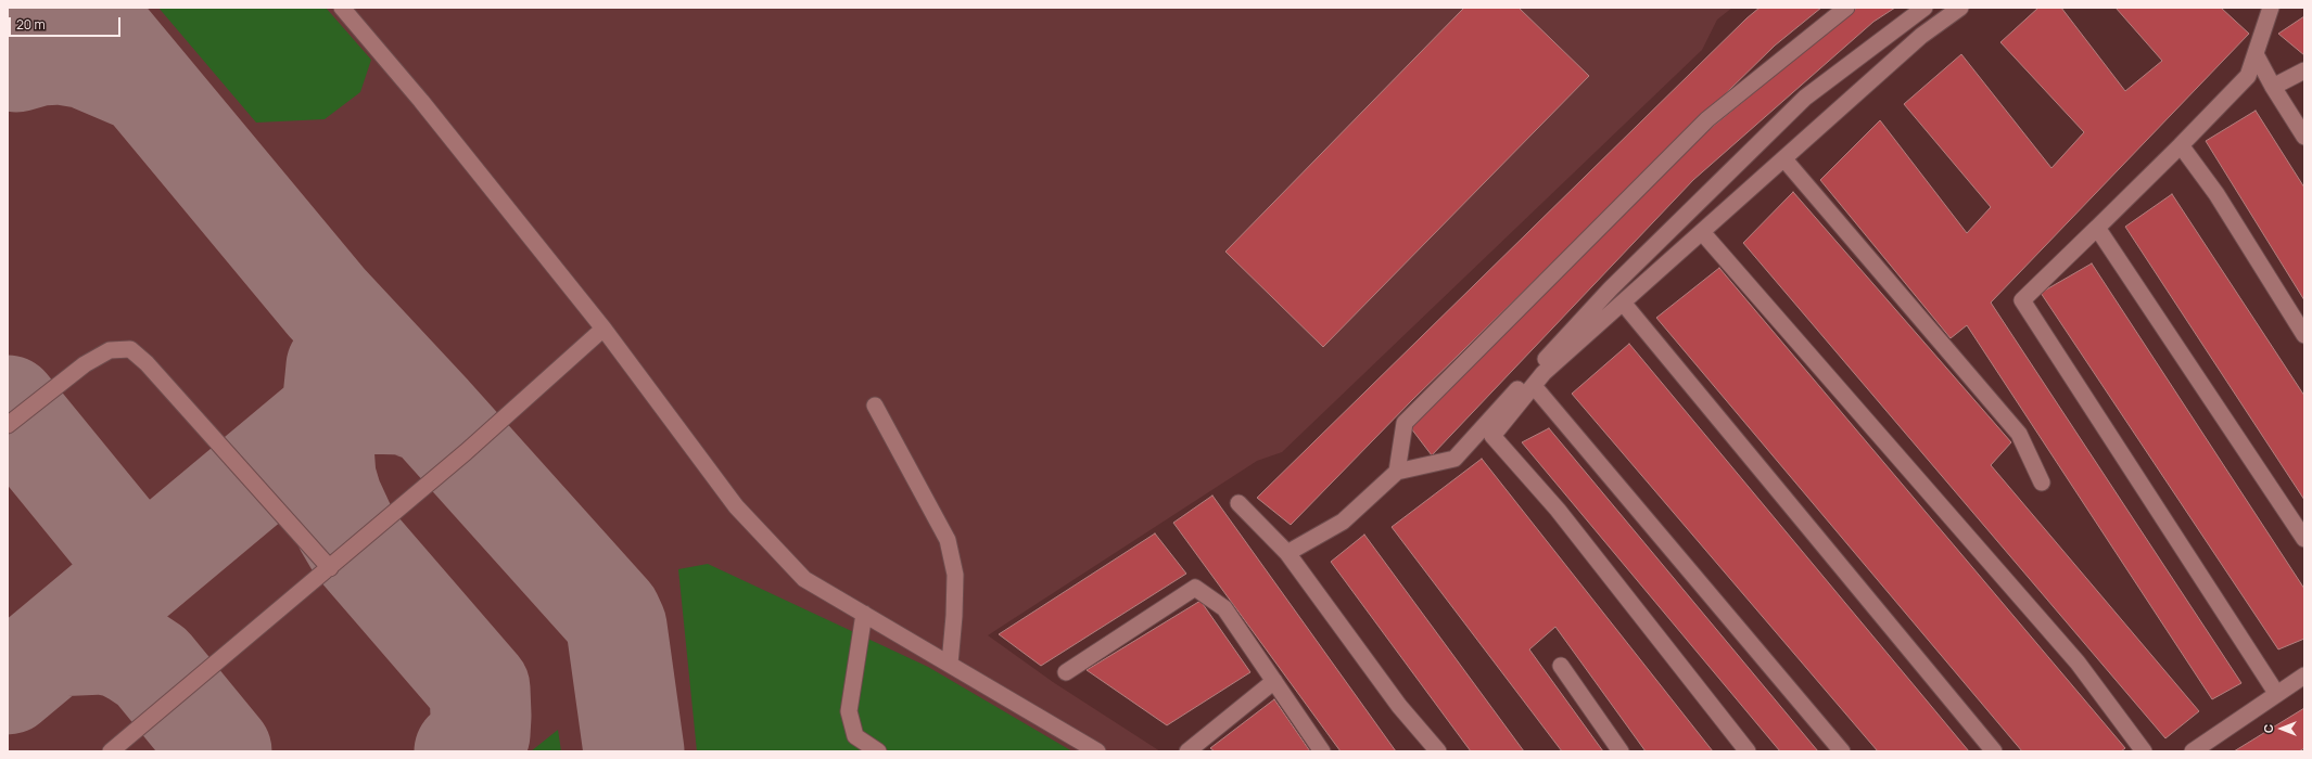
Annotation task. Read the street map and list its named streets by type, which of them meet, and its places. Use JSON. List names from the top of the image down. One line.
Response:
{"scale_bar":"20 m","north":"left"}
